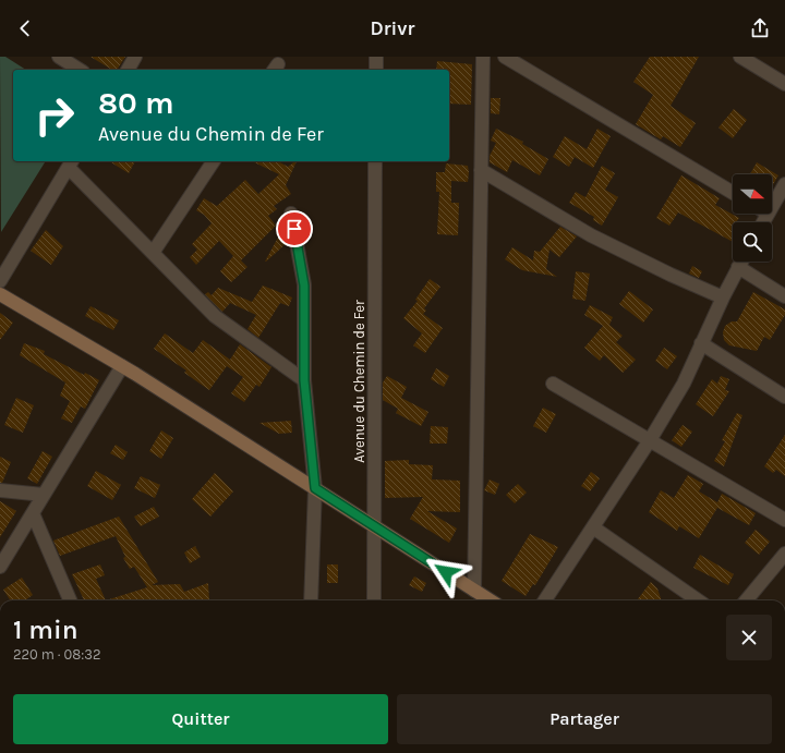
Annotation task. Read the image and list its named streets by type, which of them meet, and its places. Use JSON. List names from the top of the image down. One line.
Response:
{"streets":{"street":["Avenue du Chemin de Fer"]},"north":"right","page":{"header":"Drivr","turn":["80 m","Avenue du Chemin de Fer"],"heading":["1 min","220 m · 08:32"],"buttons":["Quitter","Partager"]}}
